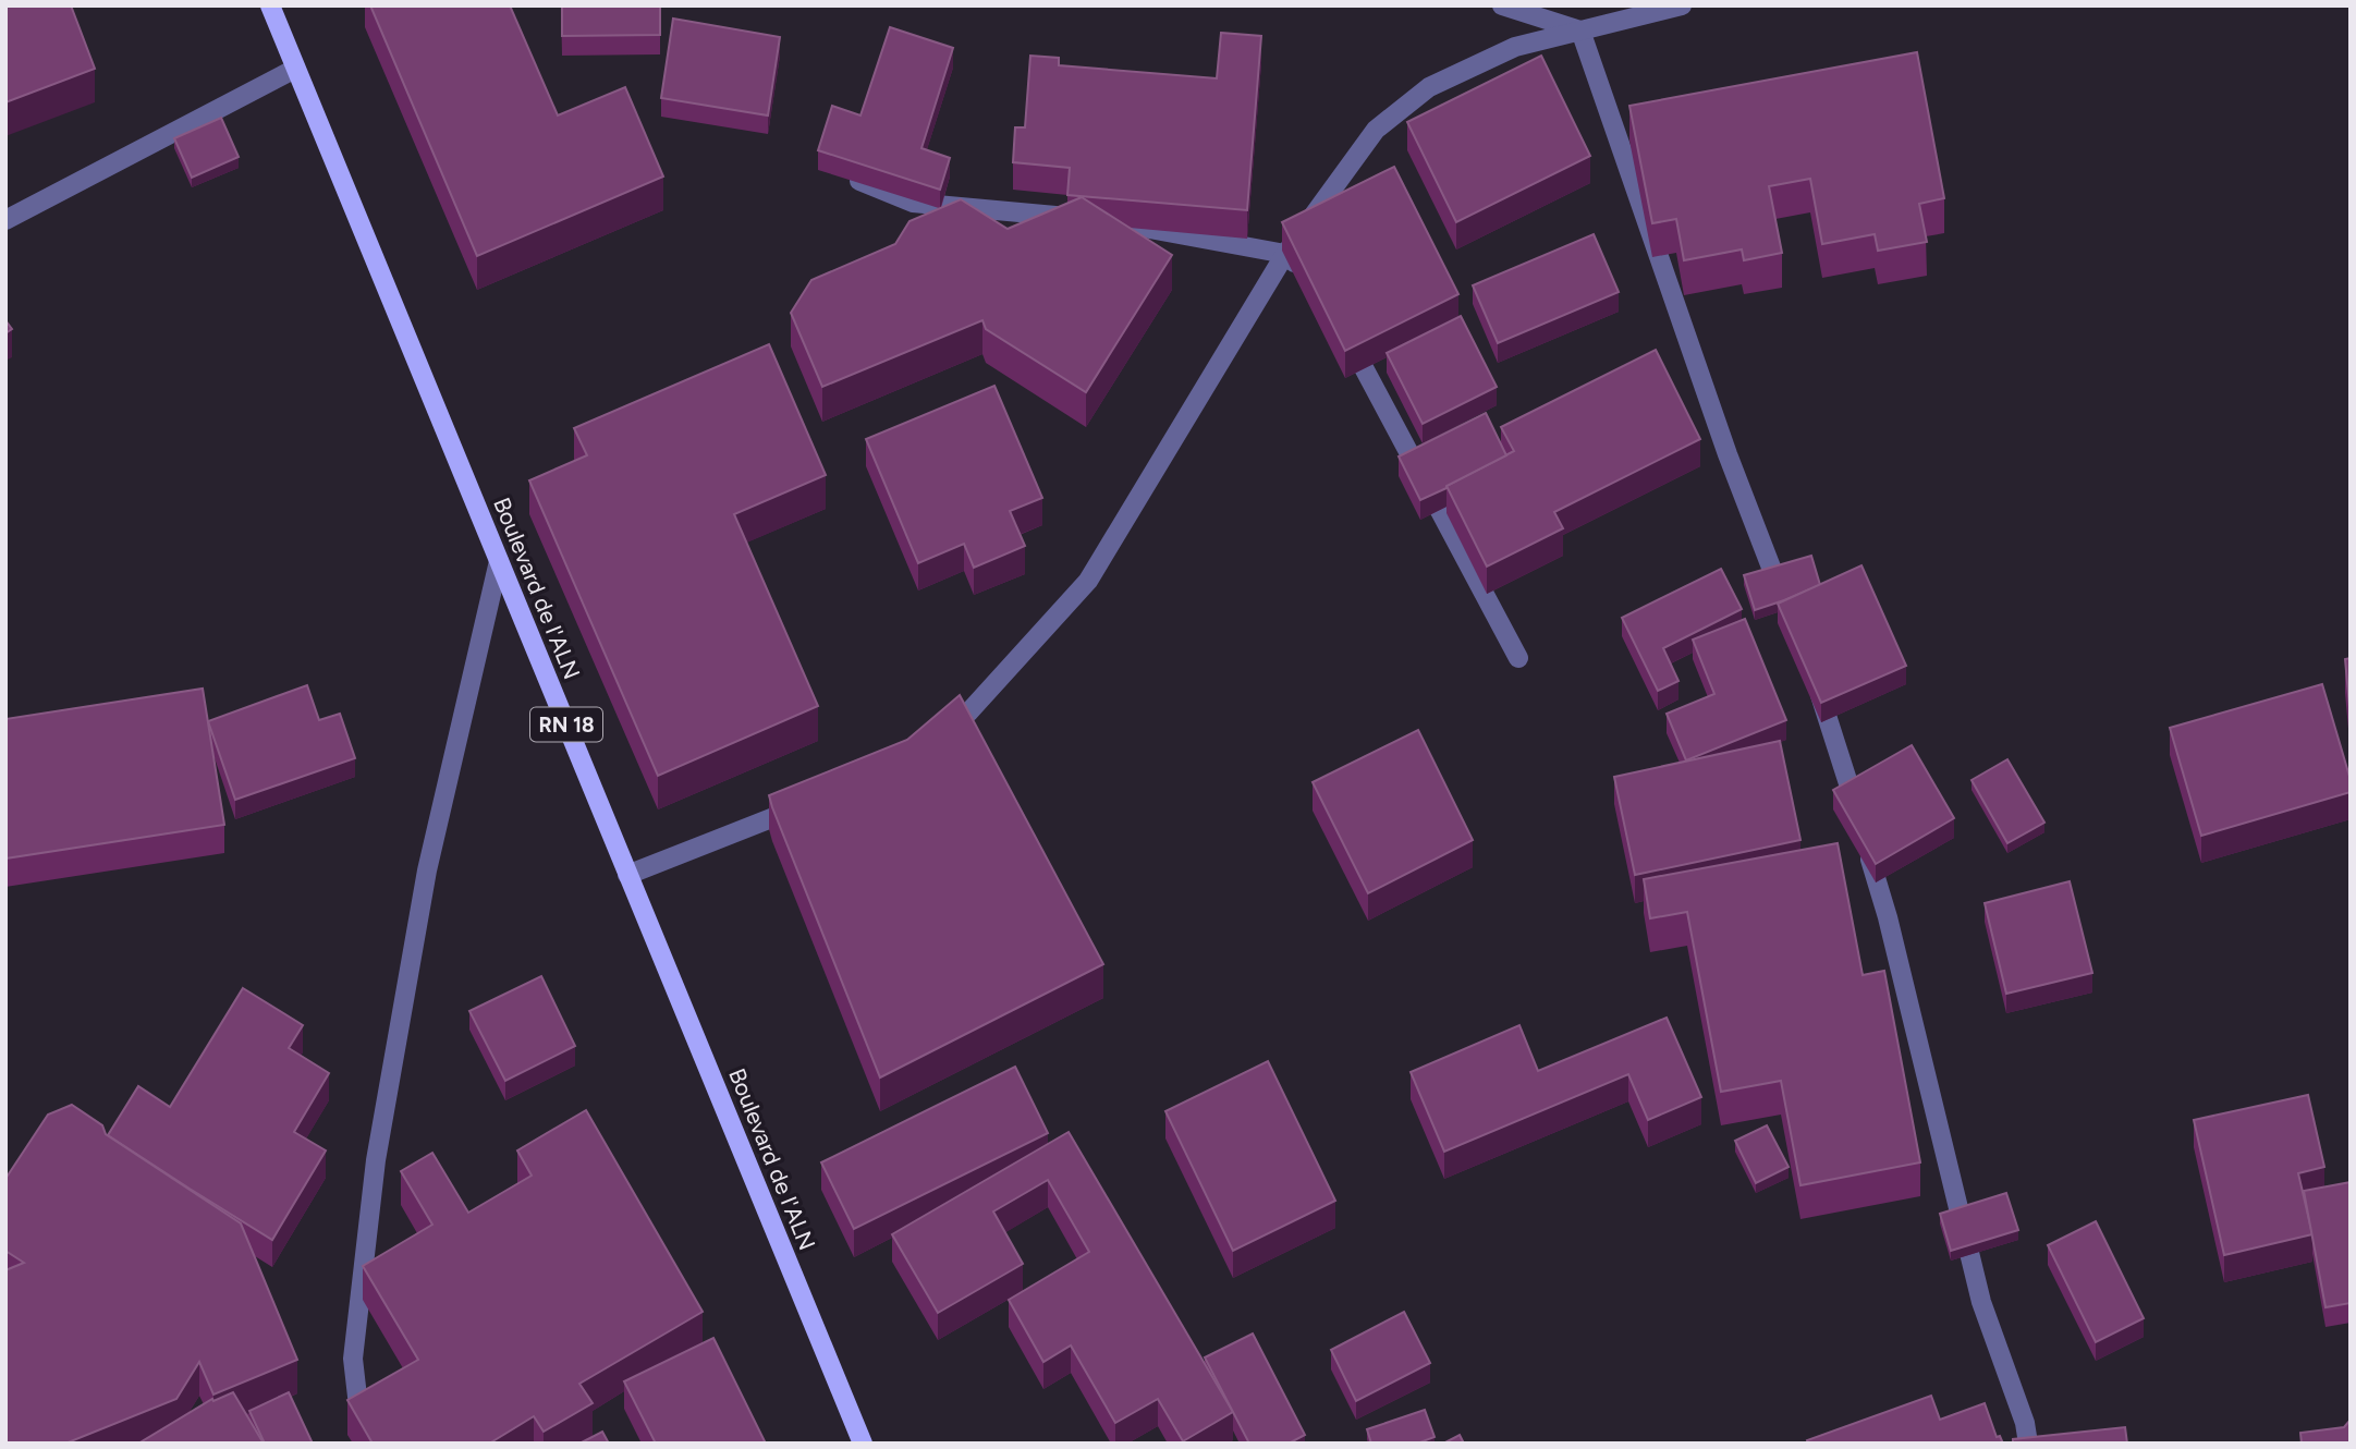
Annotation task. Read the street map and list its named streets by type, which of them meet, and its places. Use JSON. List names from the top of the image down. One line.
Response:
{"streets":{"main road":["Boulevard de l'ALN","RN 18"]}}
